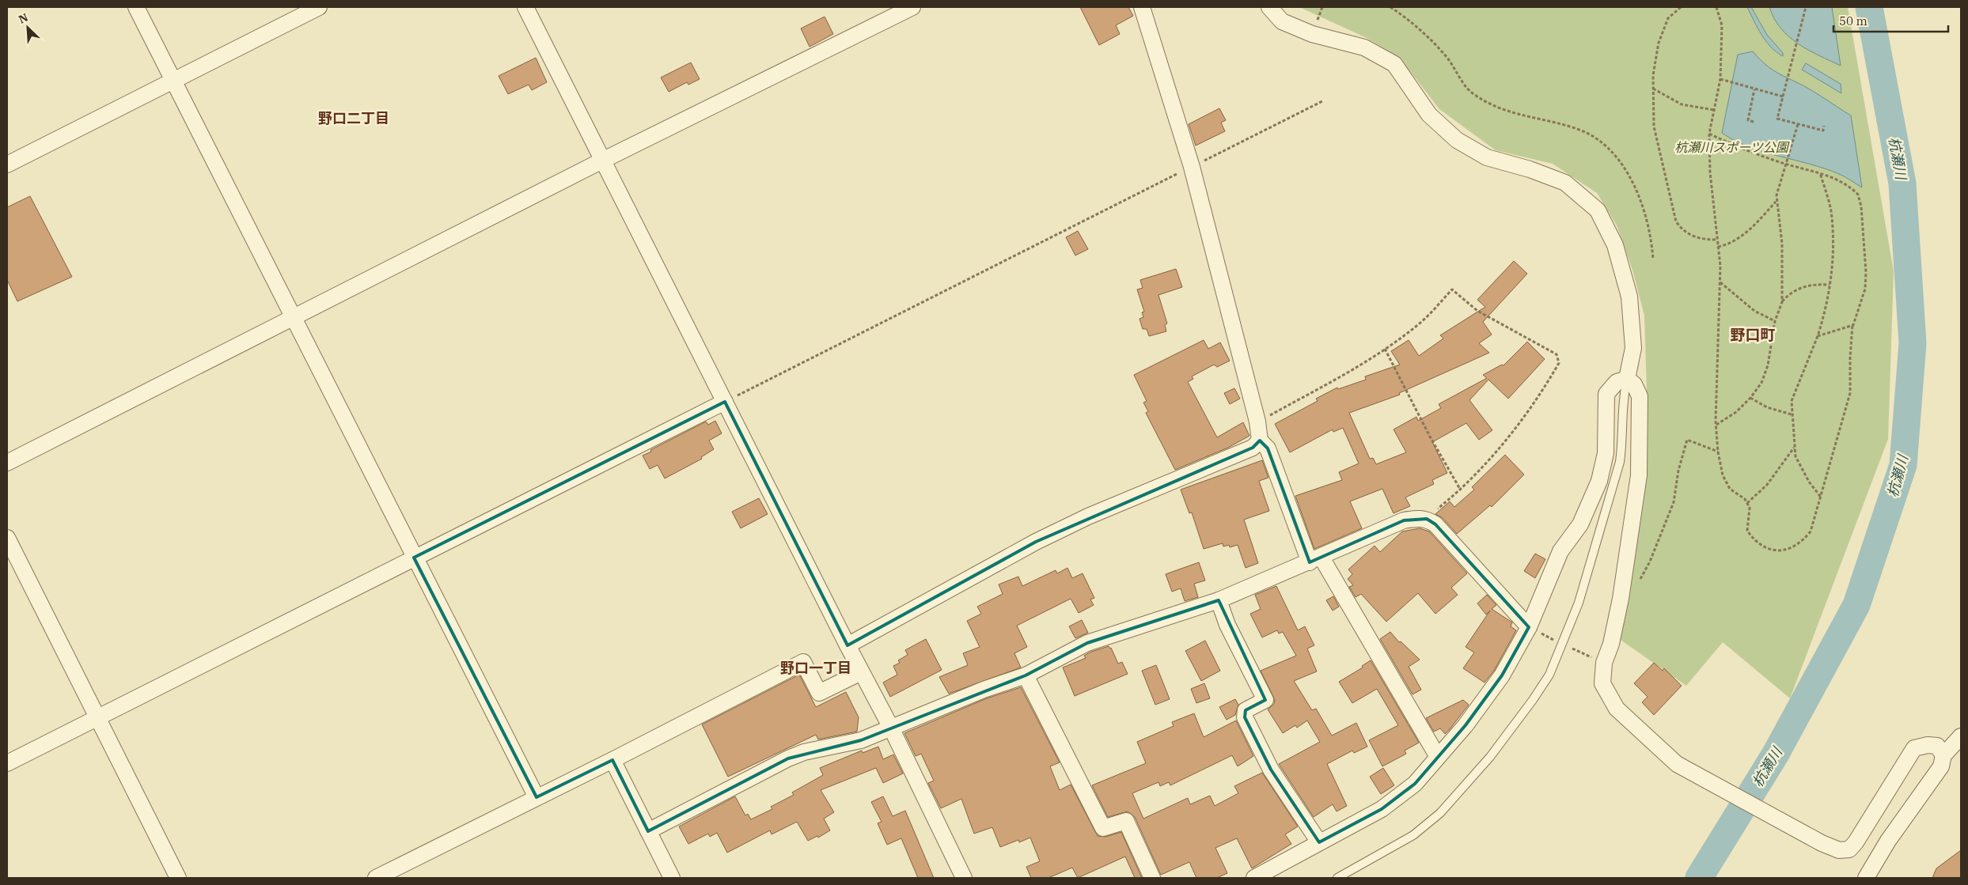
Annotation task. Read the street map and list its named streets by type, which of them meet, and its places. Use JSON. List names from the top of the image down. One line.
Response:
{"districts":["野口二丁目","野口町","野口一丁目"],"water":["杭瀬川"],"parks":["杭瀬川スポーツ公園"],"scale_bar":"50 m","north":"top left"}
